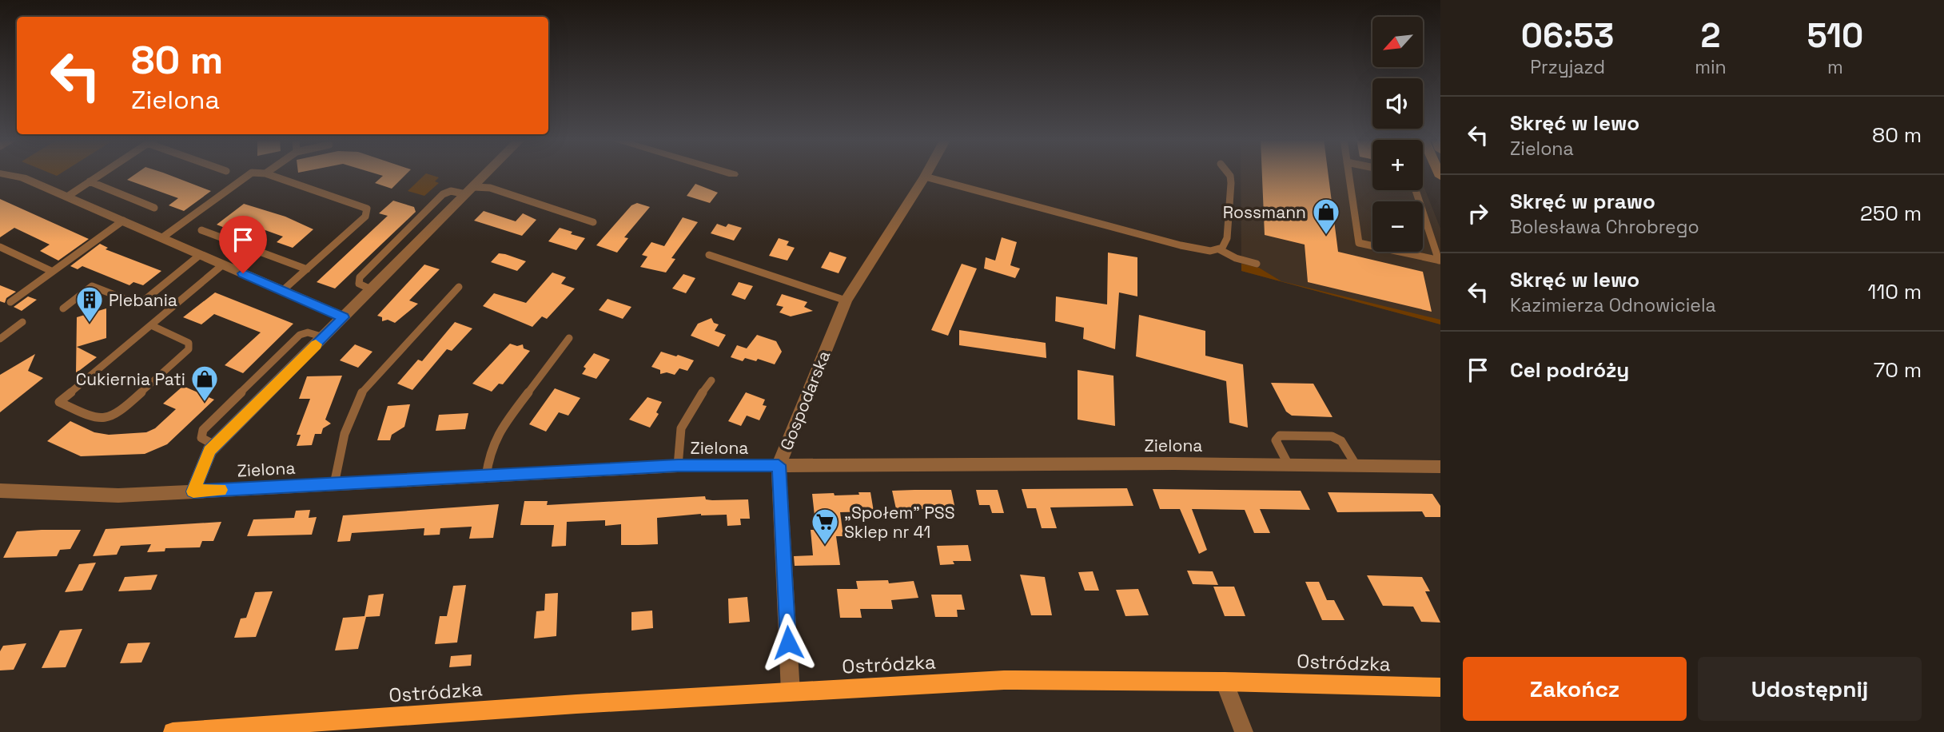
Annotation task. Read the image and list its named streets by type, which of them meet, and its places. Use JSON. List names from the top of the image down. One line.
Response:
{"streets":{"main road":["Ostródzka"],"street":["Gospodarska","Zielona"]},"crossings":[["Gospodarska","Zielona"],["Gospodarska","Ostródzka"]],"places":{"shop":["Rossmann","Cukiernia Pati"],"building":["Plebania"],"supermarket":["„Społem” PSS Sklep nr 41"]},"north":"bottom left","page":{"eta":["06:53","Przyjazd","2","min","510","m"],"map_buttons":["+","−"],"turn":["80 m","Zielona"],"list":[{"name":"Skręć w lewo","note":"Zielona","value":"80 m"},{"name":"Skręć w prawo","note":"Bolesława Chrobrego","value":"250 m"},{"name":"Skręć w lewo","note":"Kazimierza Odnowiciela","value":"110 m"},{"name":"Cel podróży","value":"70 m"}],"buttons":["Zakończ","Udostępnij"]}}
